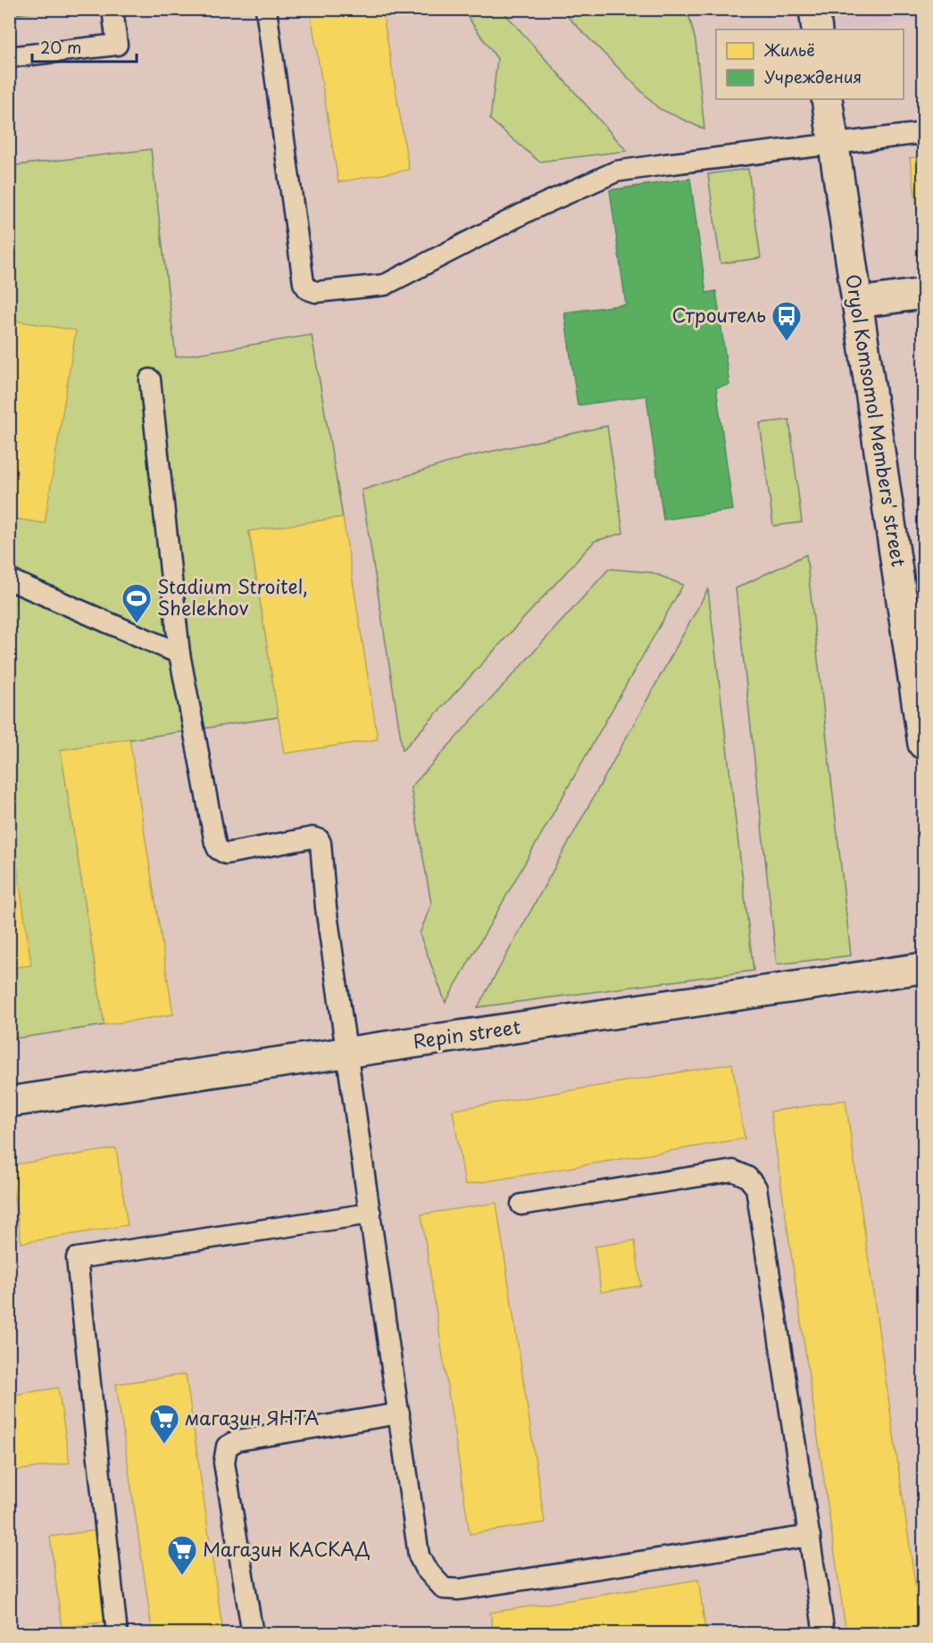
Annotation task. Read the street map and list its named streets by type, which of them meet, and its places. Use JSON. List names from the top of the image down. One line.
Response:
{"streets":{"street":["Oryol Komsomol Members' street","Repin street"]},"places":{"bus stop":["Строитель"],"sports":["Stadium Stroitel, Shelekhov"],"supermarket":["магазин ЯНТА","Магазин КАСКАД"]},"legend":["Жильё","Учреждения"],"scale_bar":"20 m"}
